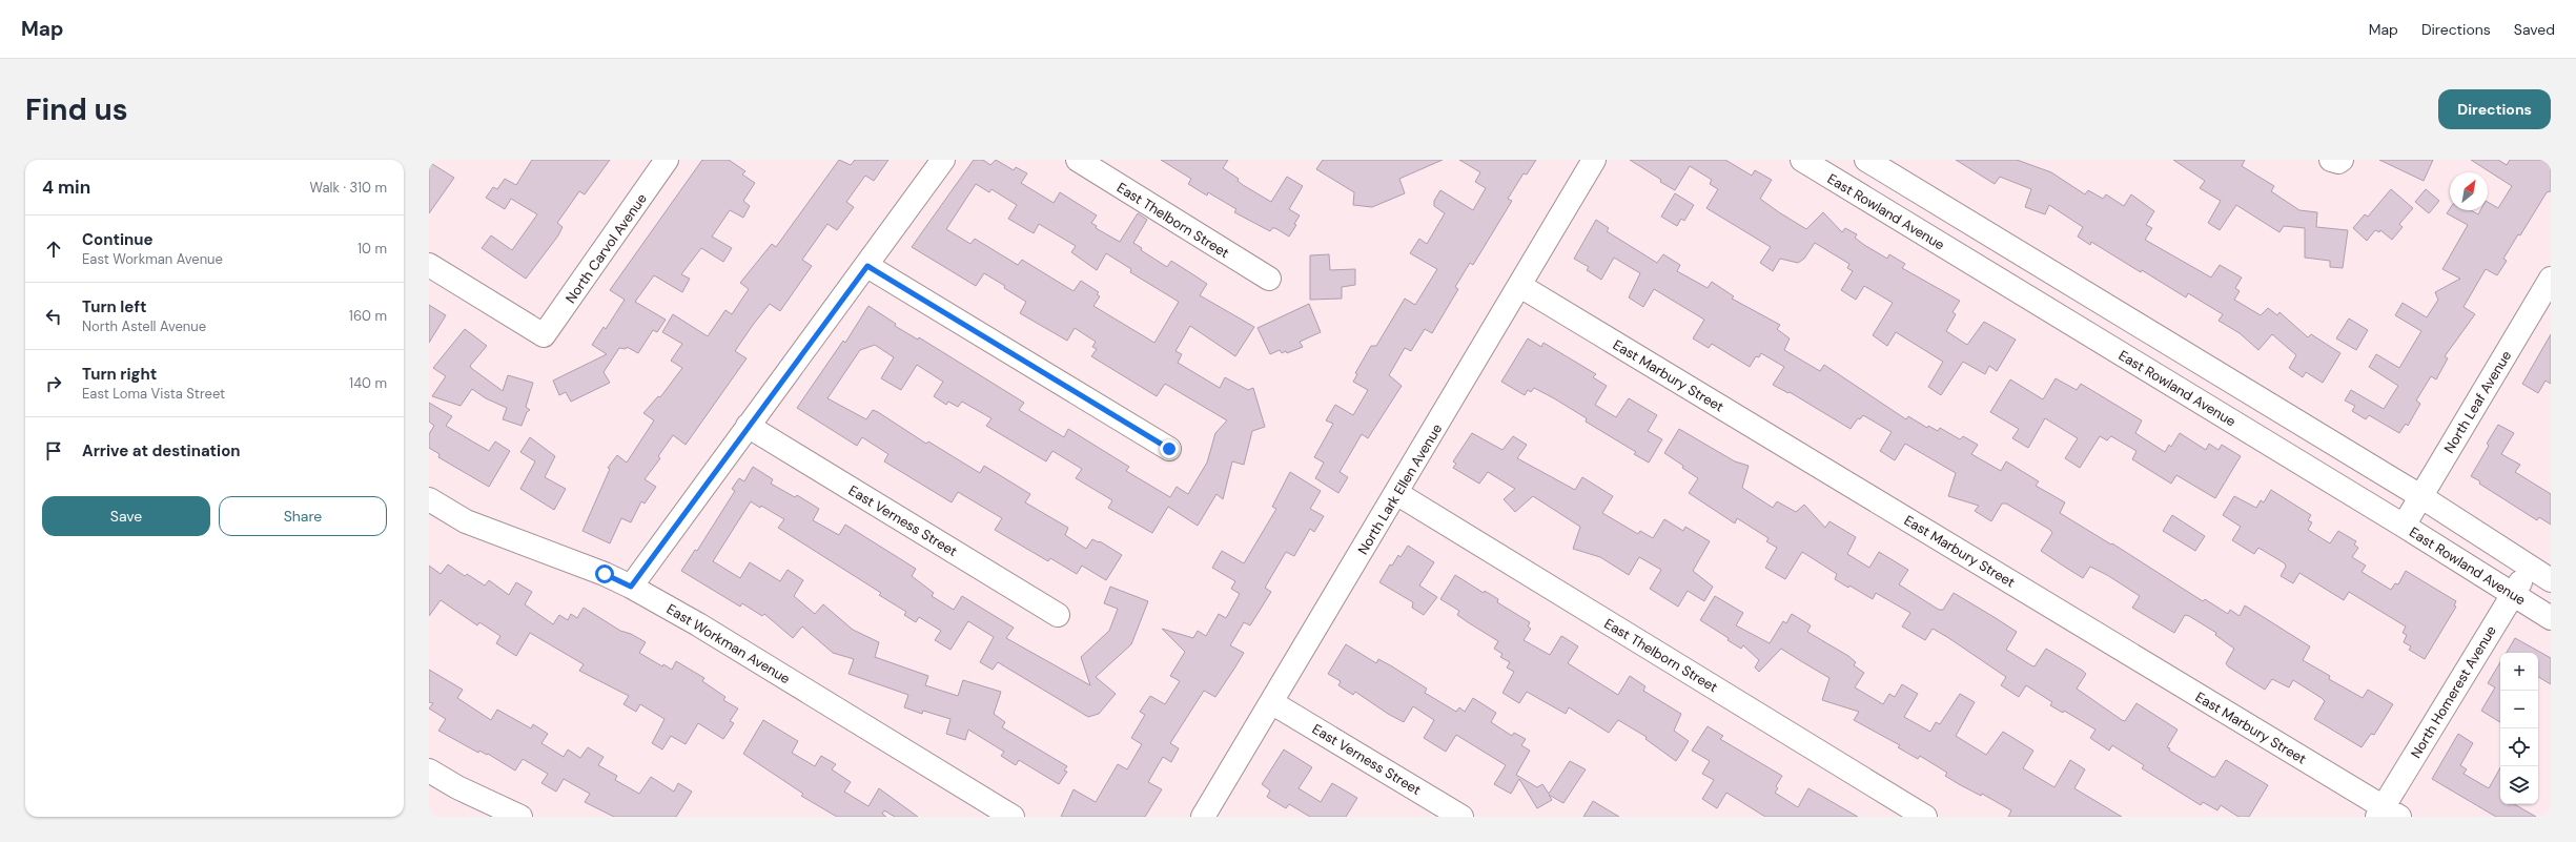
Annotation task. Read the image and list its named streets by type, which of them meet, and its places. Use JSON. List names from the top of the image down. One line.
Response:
{"streets":{"street":["East Rowland Avenue","East Thelborn Street","North Carvol Avenue","East Marbury Street","North Leaf Avenue","North Lark Ellen Avenue","East Verness Street","East Workman Avenue","North Homerest Avenue"]},"crossings":[["East Rowland Avenue","North Leaf Avenue"],["East Rowland Avenue","North Homerest Avenue"],["East Thelborn Street","North Lark Ellen Avenue"],["East Marbury Street","North Lark Ellen Avenue"],["East Marbury Street","North Homerest Avenue"],["North Lark Ellen Avenue","East Verness Street"]],"north":"top right","page":{"header":"Map","nav":["Map","Directions","Saved"],"buttons":["Directions",["Save","Share"]],"title":"Find us","heading":["4 min","Walk · 310 m"],"list":[["Continue","East Workman Avenue","10 m"],["Turn left","North Astell Avenue","160 m"],["Turn right","East Loma Vista Street","140 m"],"Arrive at destination"],"map_buttons":["+","−"]}}
